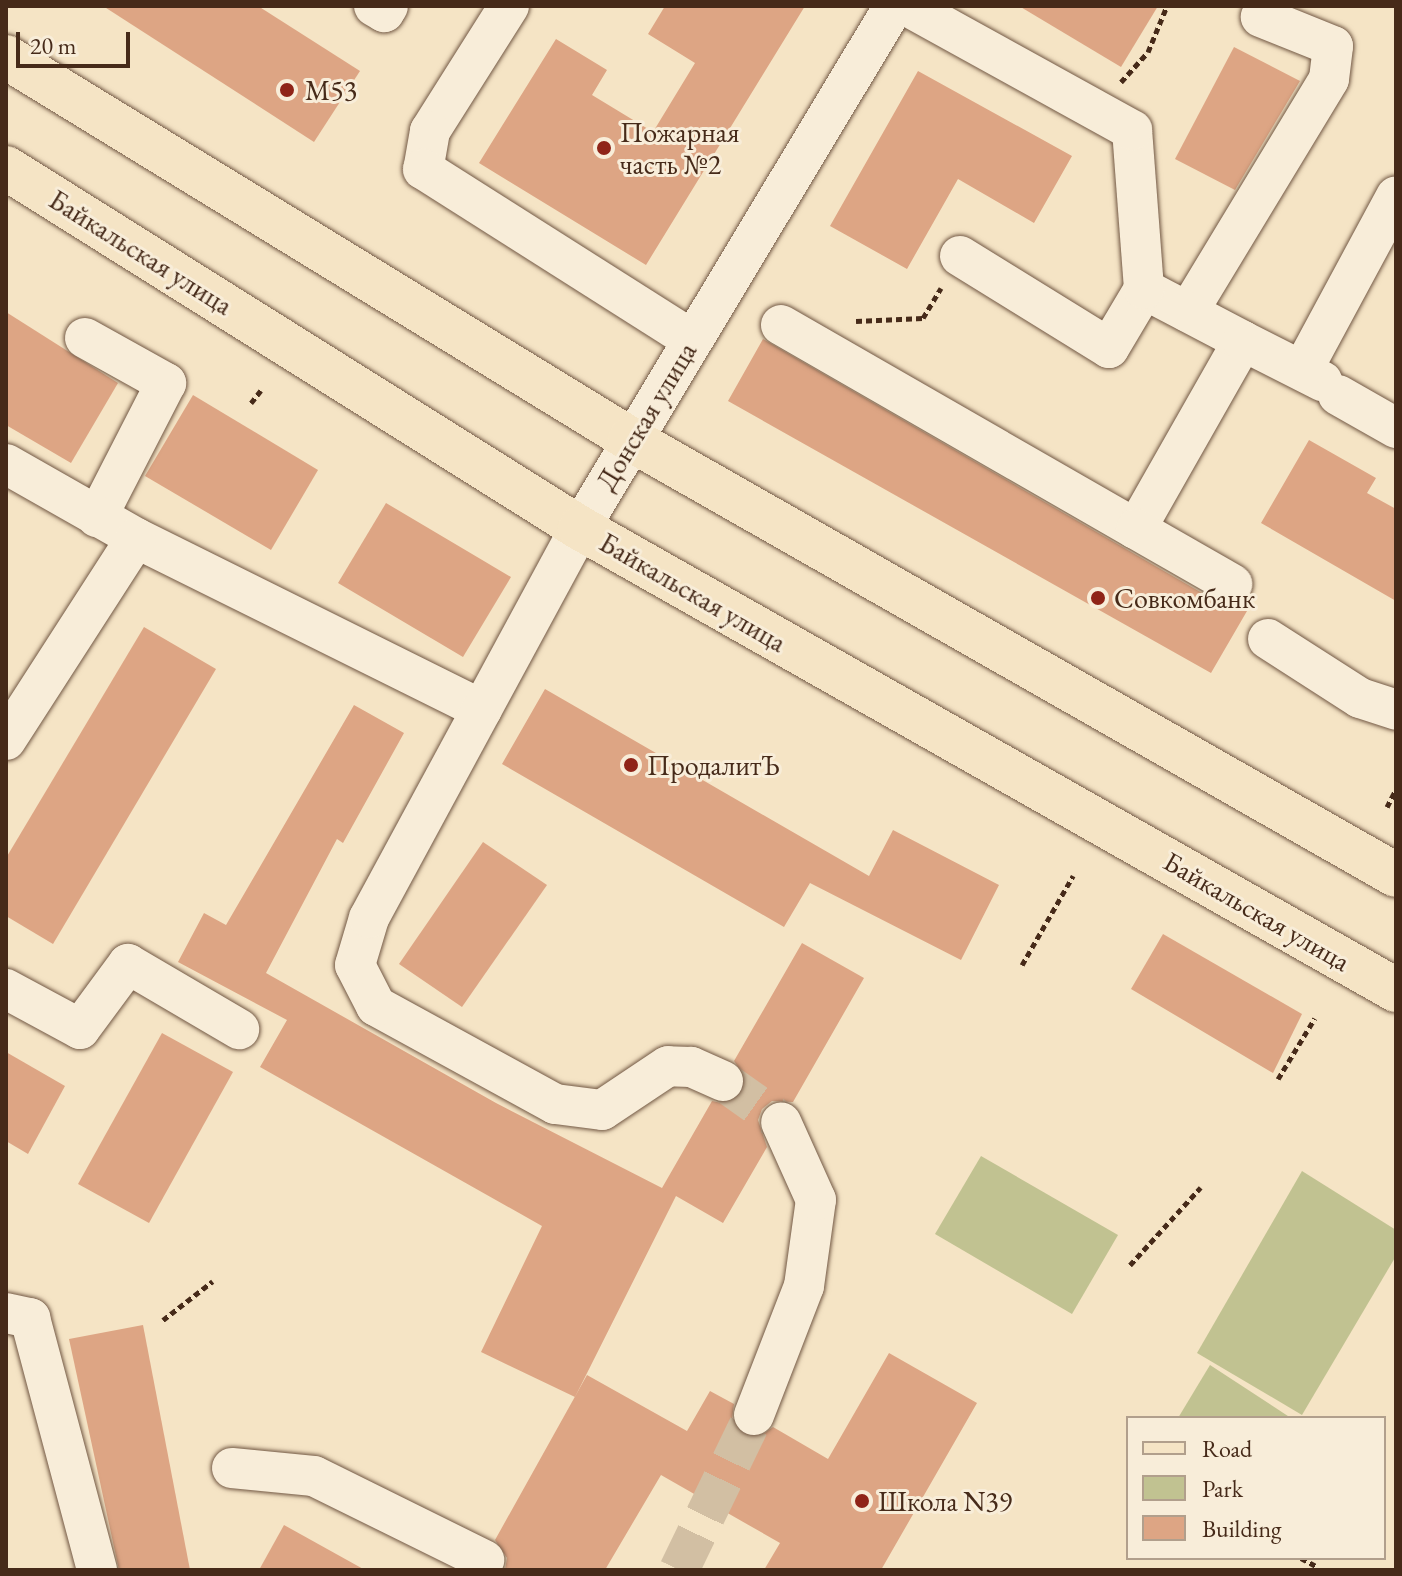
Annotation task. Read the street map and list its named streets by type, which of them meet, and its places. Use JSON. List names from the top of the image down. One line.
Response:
{"streets":{"main road":["Байкальская улица"],"street":["Донская улица"]},"crossings":[["Байкальская улица","Донская улица"]],"places":["М53","Пожарная часть №2","Совкомбанк","ПродалитЪ","Школа N39"],"legend":["Road","Park","Building"],"scale_bar":"20 m"}
